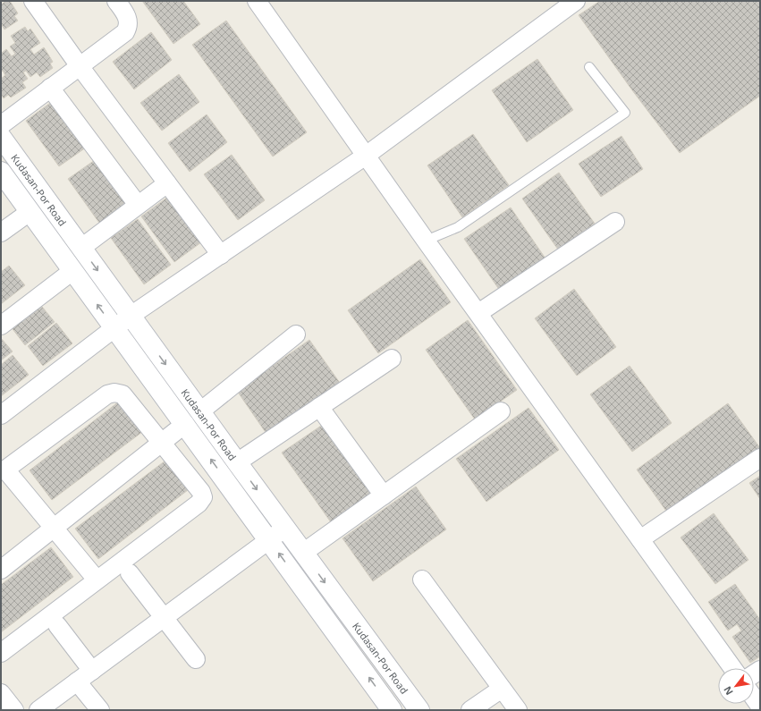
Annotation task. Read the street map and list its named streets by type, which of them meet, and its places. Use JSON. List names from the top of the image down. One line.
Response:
{"streets":{"street":["Kudasan-Por Road"]},"north":"bottom left"}
